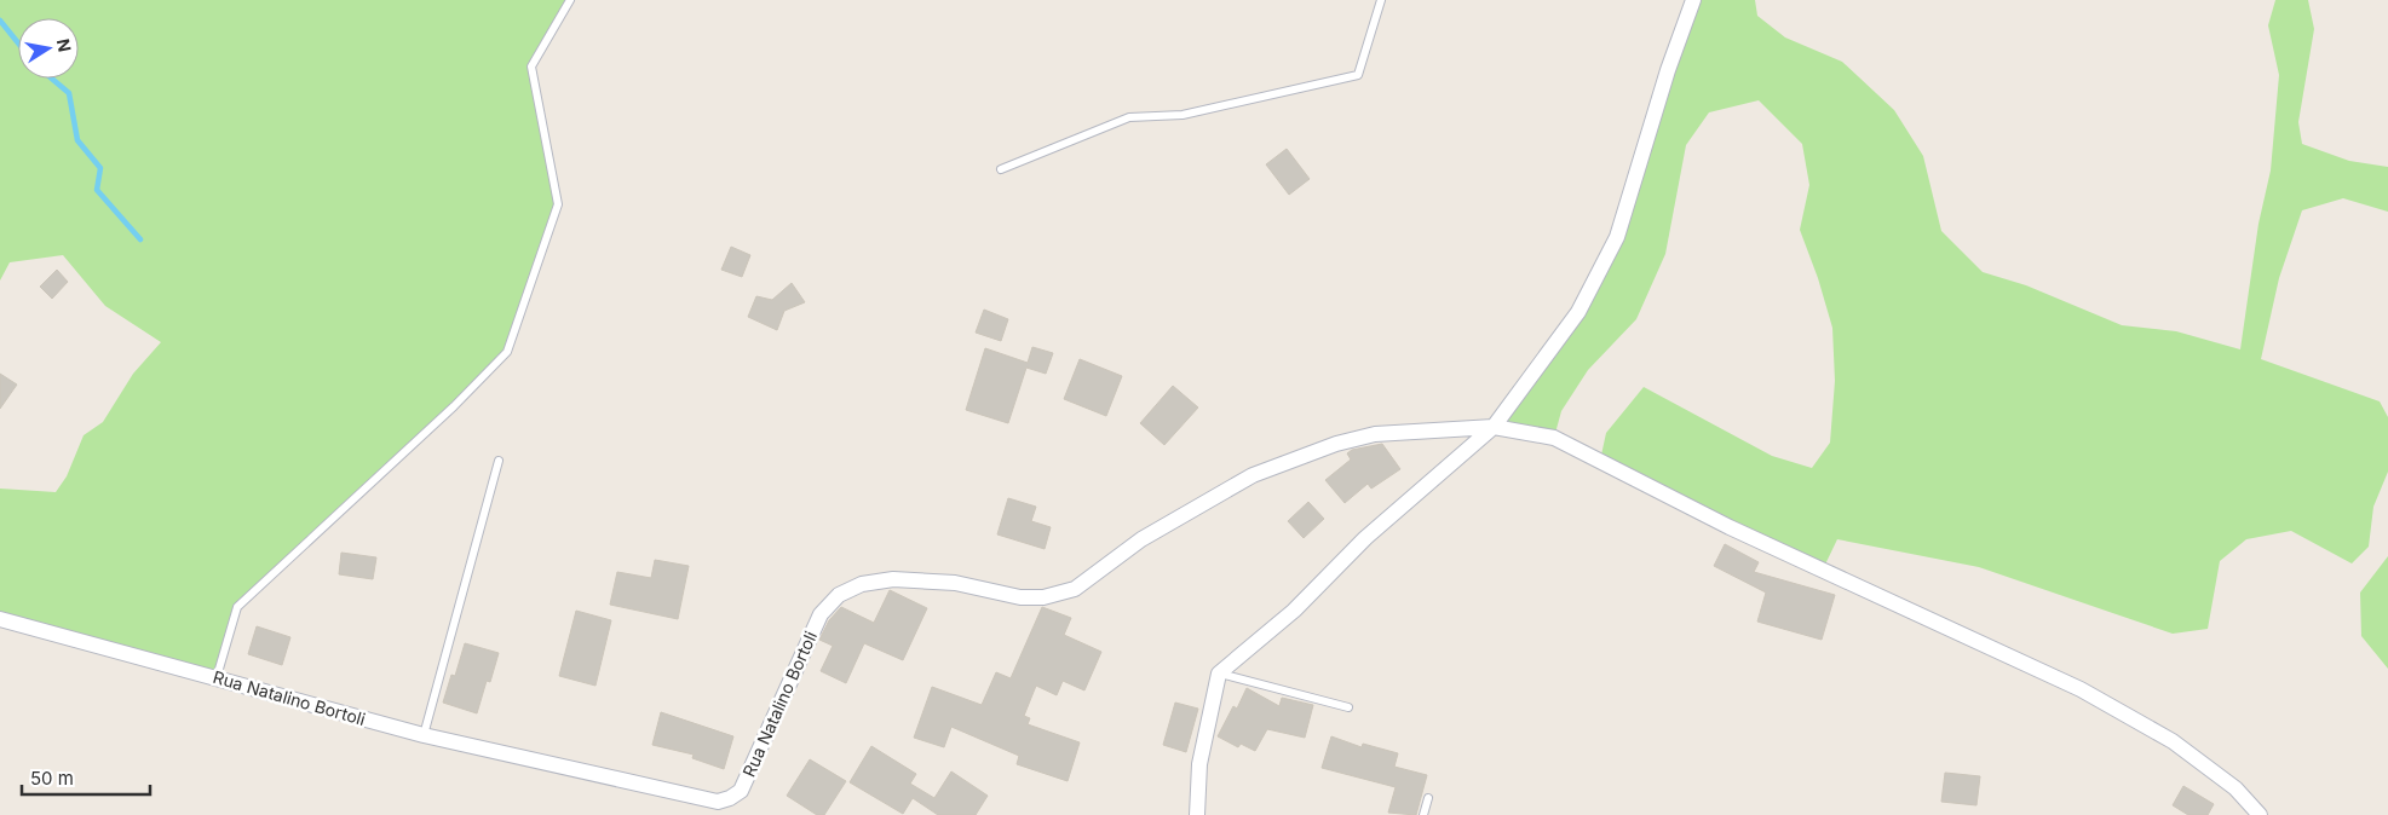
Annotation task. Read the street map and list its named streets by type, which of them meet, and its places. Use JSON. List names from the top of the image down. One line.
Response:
{"streets":{"street":["Rua Natalino Bortoli"]},"scale_bar":"50 m","north":"right"}
